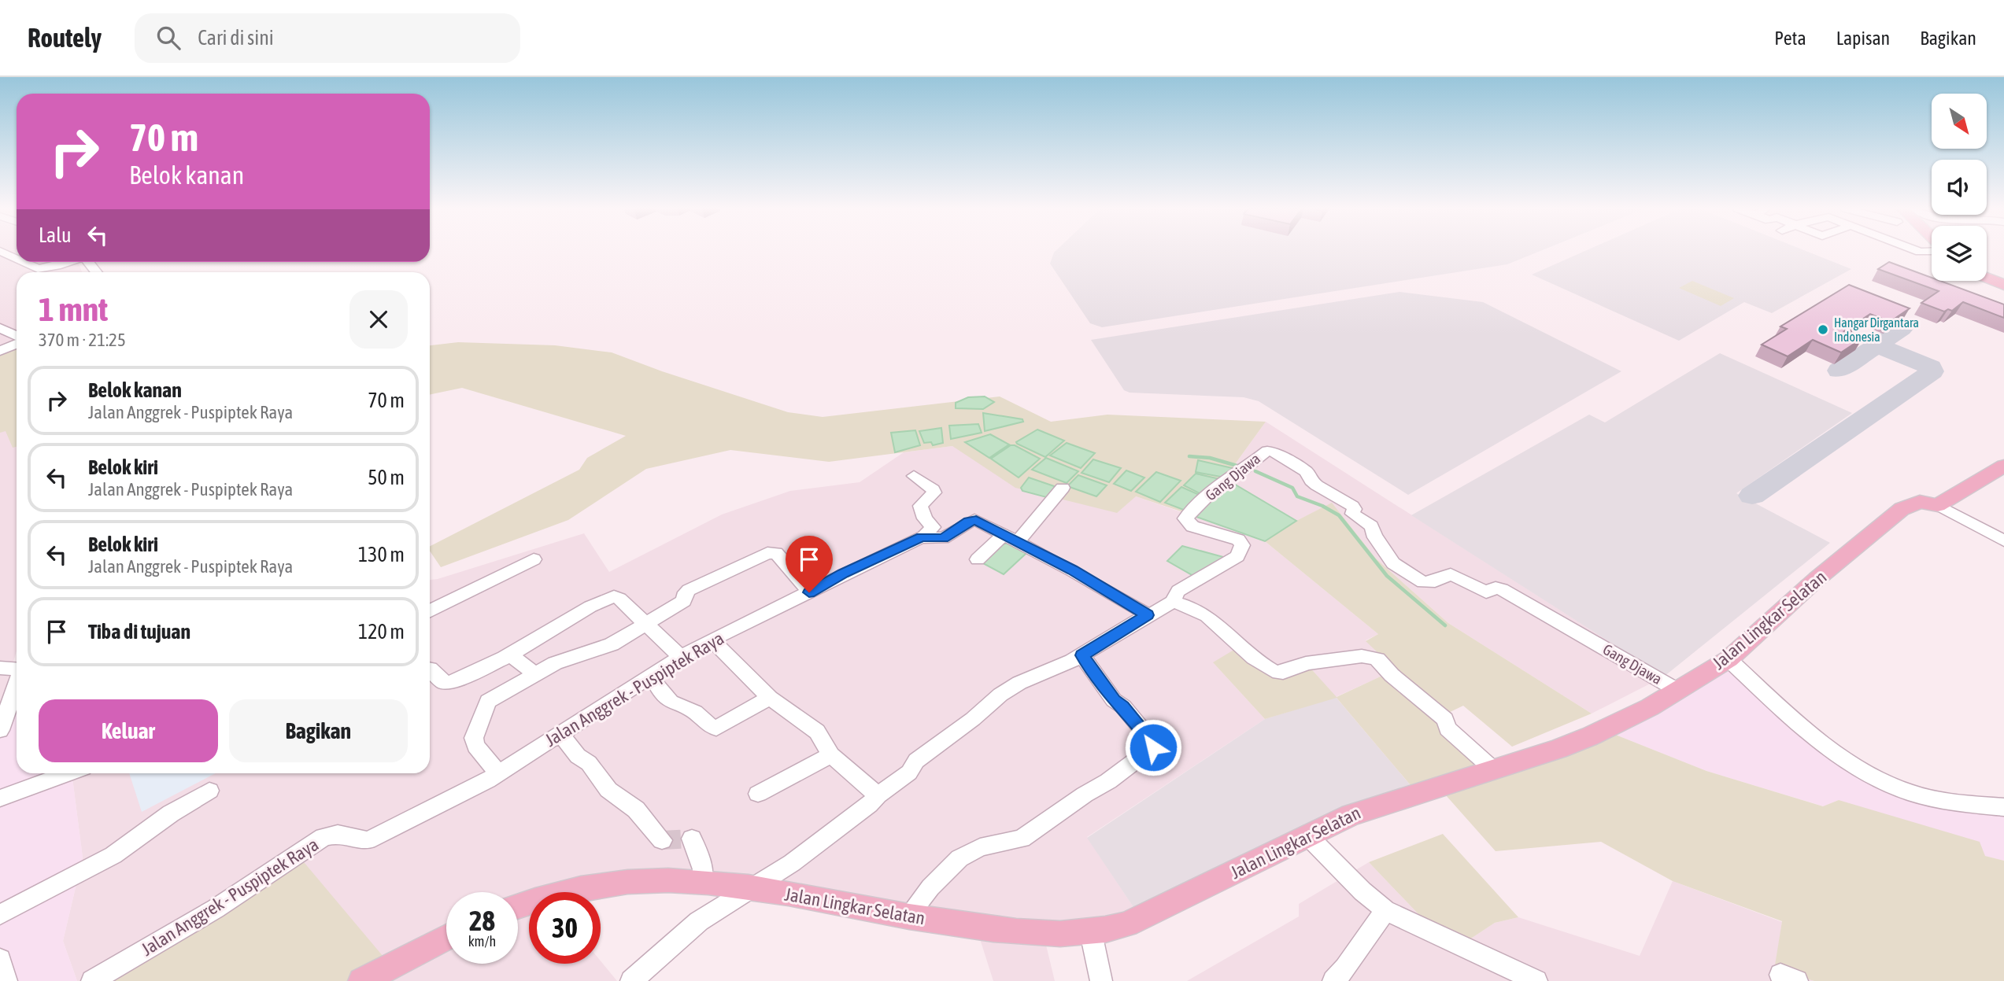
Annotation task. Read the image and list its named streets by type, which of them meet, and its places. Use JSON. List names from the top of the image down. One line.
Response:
{"streets":{"main road":["Jalan Lingkar Selatan"],"street":["Gang Djawa","Jalan Anggrek - Puspiptek Raya"]},"crossings":[["Gang Djawa","Jalan Lingkar Selatan"],["Gang Djawa","Jalan Anggrek - Puspiptek Raya"]],"places":["Hangar Dirgantara Indonesia"],"north":"bottom right","page":{"header":"Routely","search":"Cari di sini","nav":["Peta","Lapisan","Bagikan"],"turn":["70 m","Belok kanan"],"then":"Lalu","heading":["1 mnt","370 m · 21:25"],"list":[{"name":"Belok kanan","note":"Jalan Anggrek - Puspiptek Raya","value":"70 m"},{"name":"Belok kiri","note":"Jalan Anggrek - Puspiptek Raya","value":"50 m"},{"name":"Belok kiri","note":"Jalan Anggrek - Puspiptek Raya","value":"130 m"},{"name":"Tiba di tujuan","value":"120 m"}],"buttons":["Keluar","Bagikan"],"speed":"28 km/h","limit":"30"}}
